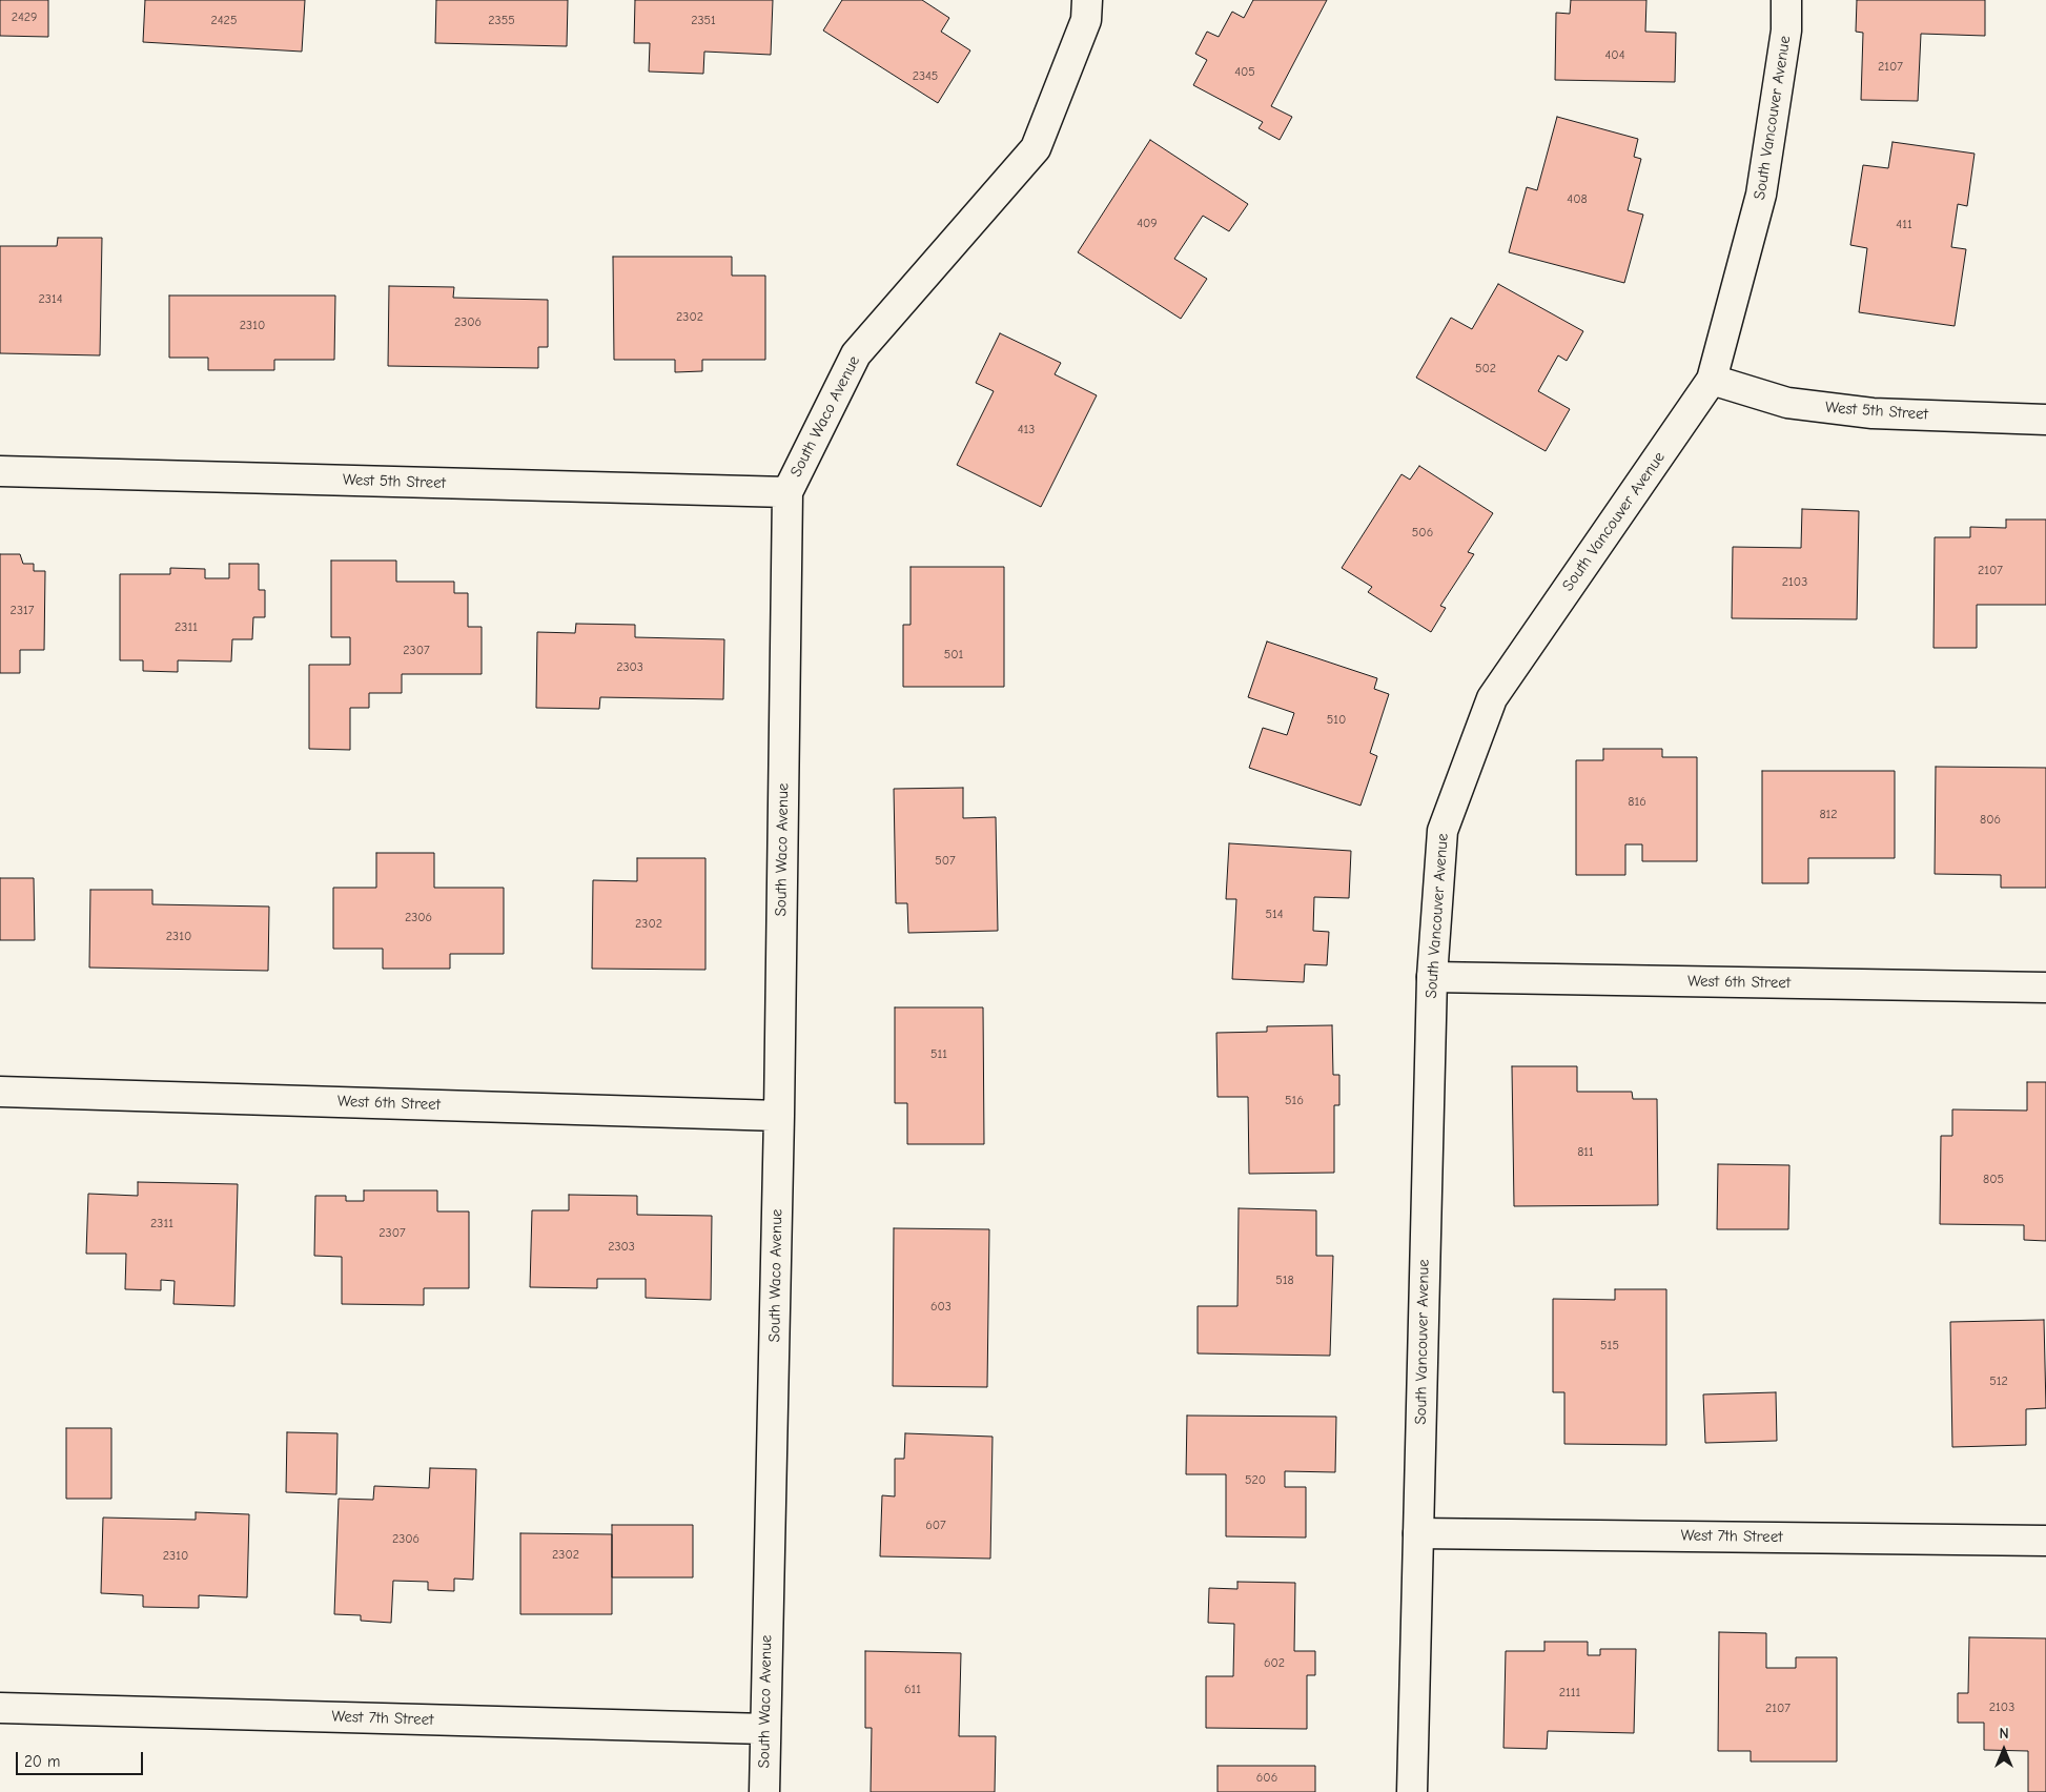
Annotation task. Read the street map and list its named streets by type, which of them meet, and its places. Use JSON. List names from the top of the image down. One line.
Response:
{"streets":{"street":["South Vancouver Avenue","West 5th Street","South Waco Avenue","West 6th Street","West 7th Street"]},"crossings":[["South Vancouver Avenue","West 5th Street"],["South Vancouver Avenue","West 6th Street"],["South Vancouver Avenue","West 7th Street"],["West 5th Street","South Waco Avenue"],["South Waco Avenue","West 6th Street"],["South Waco Avenue","West 7th Street"]],"house_numbers":["2429","2425","2355","2351","404","2107","405","2345","408","409","411","2314","2302","2306","2310","502","413","506","2107","2103","2317","2311","2307","501","2303","510","816","812","806","507","514","2306","2302","2310","511","516","811","805","2311","2307","2303","518","603","515","512","520","607","2306","2302","2310","602","611","2111","2103","2107","606"],"scale_bar":"20 m","north":"top"}
